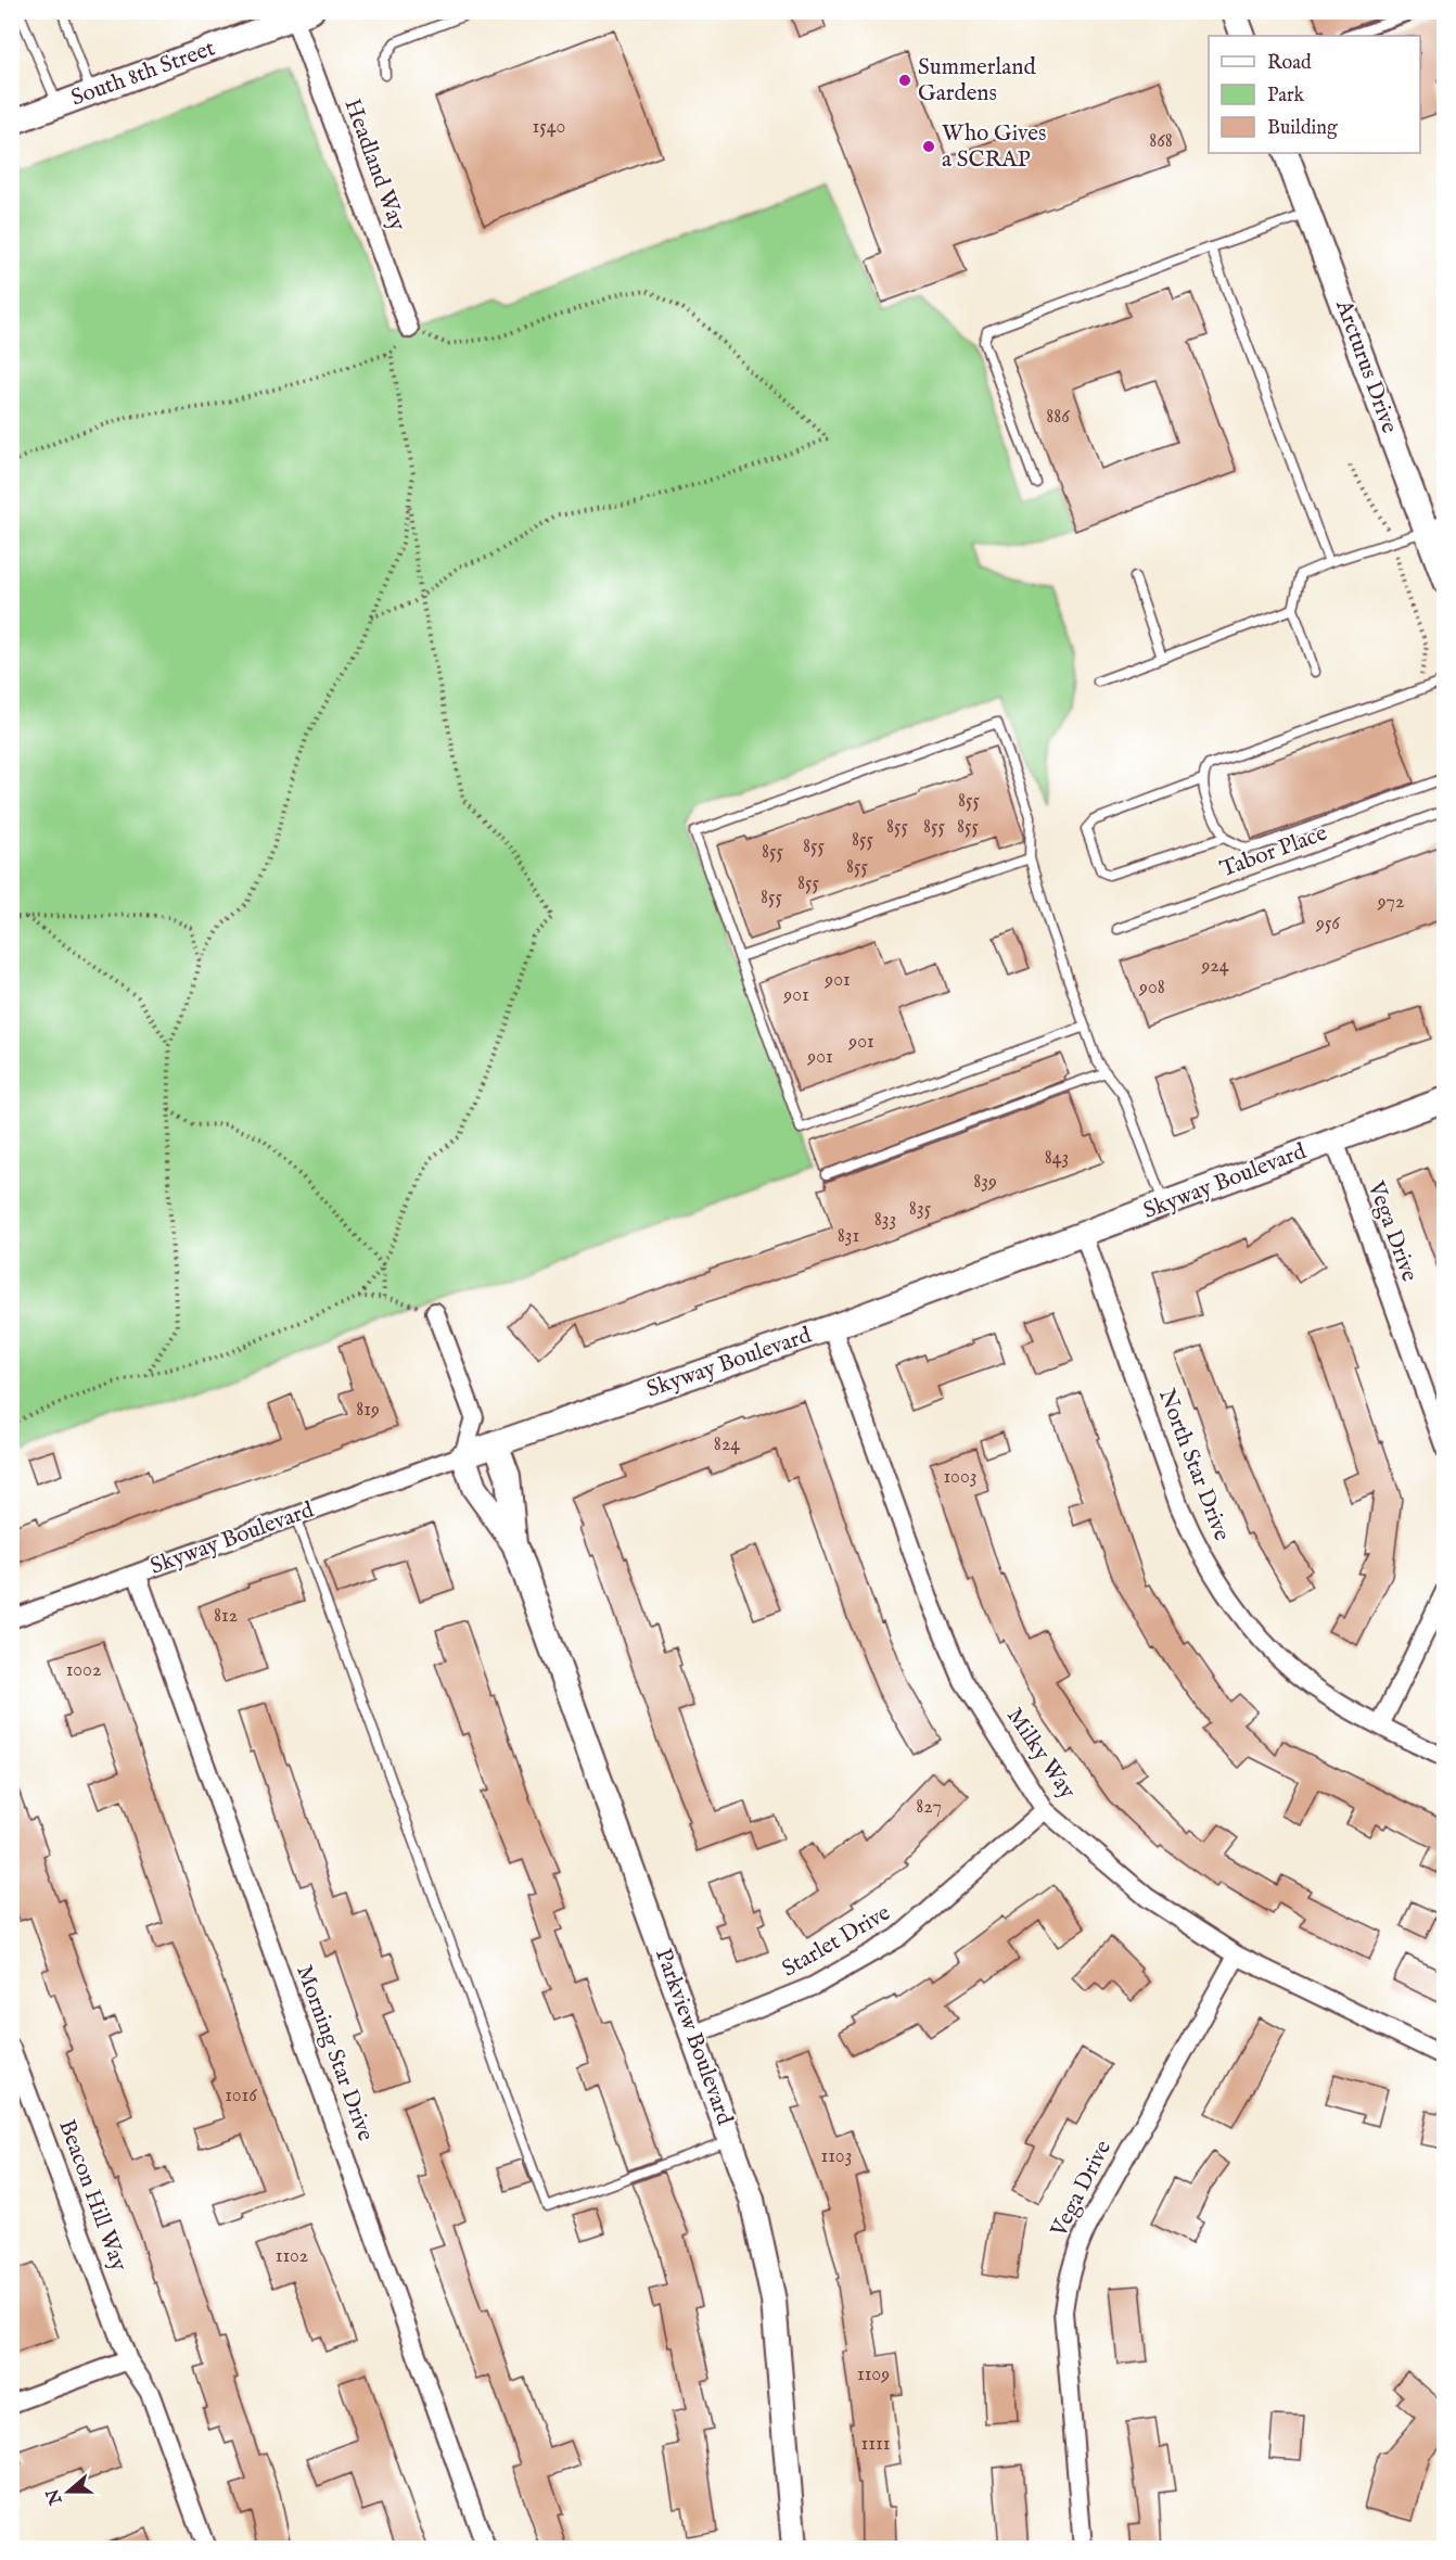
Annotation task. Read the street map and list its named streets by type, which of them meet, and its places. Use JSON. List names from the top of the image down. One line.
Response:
{"streets":{"street":["South 8th Street","Headland Way","Arcturus Drive","Skyway Boulevard","Vega Drive","North Star Drive","Milky Way","Starlet Drive","Parkview Boulevard","Morning Star Drive","Beacon Hill Way"],"lane":["Tabor Place"]},"crossings":[["South 8th Street","Headland Way"],["Skyway Boulevard","Vega Drive"],["Skyway Boulevard","North Star Drive"],["Skyway Boulevard","Milky Way"],["Skyway Boulevard","Parkview Boulevard"],["Skyway Boulevard","Morning Star Drive"],["Vega Drive","Milky Way"],["Milky Way","Starlet Drive"],["Starlet Drive","Parkview Boulevard"]],"places":["Summerland Gardens","Who Gives a SCRAP"],"house_numbers":["1540","868","886","855","855","855","855","855","855","855","855","855","855","972","956","924","901","908","901","901","901","843","839","835","833","831","819","824","1003","812","1002","827","1016","1103","1102","1109","1111"],"legend":["Road","Park","Building"],"north":"left"}
